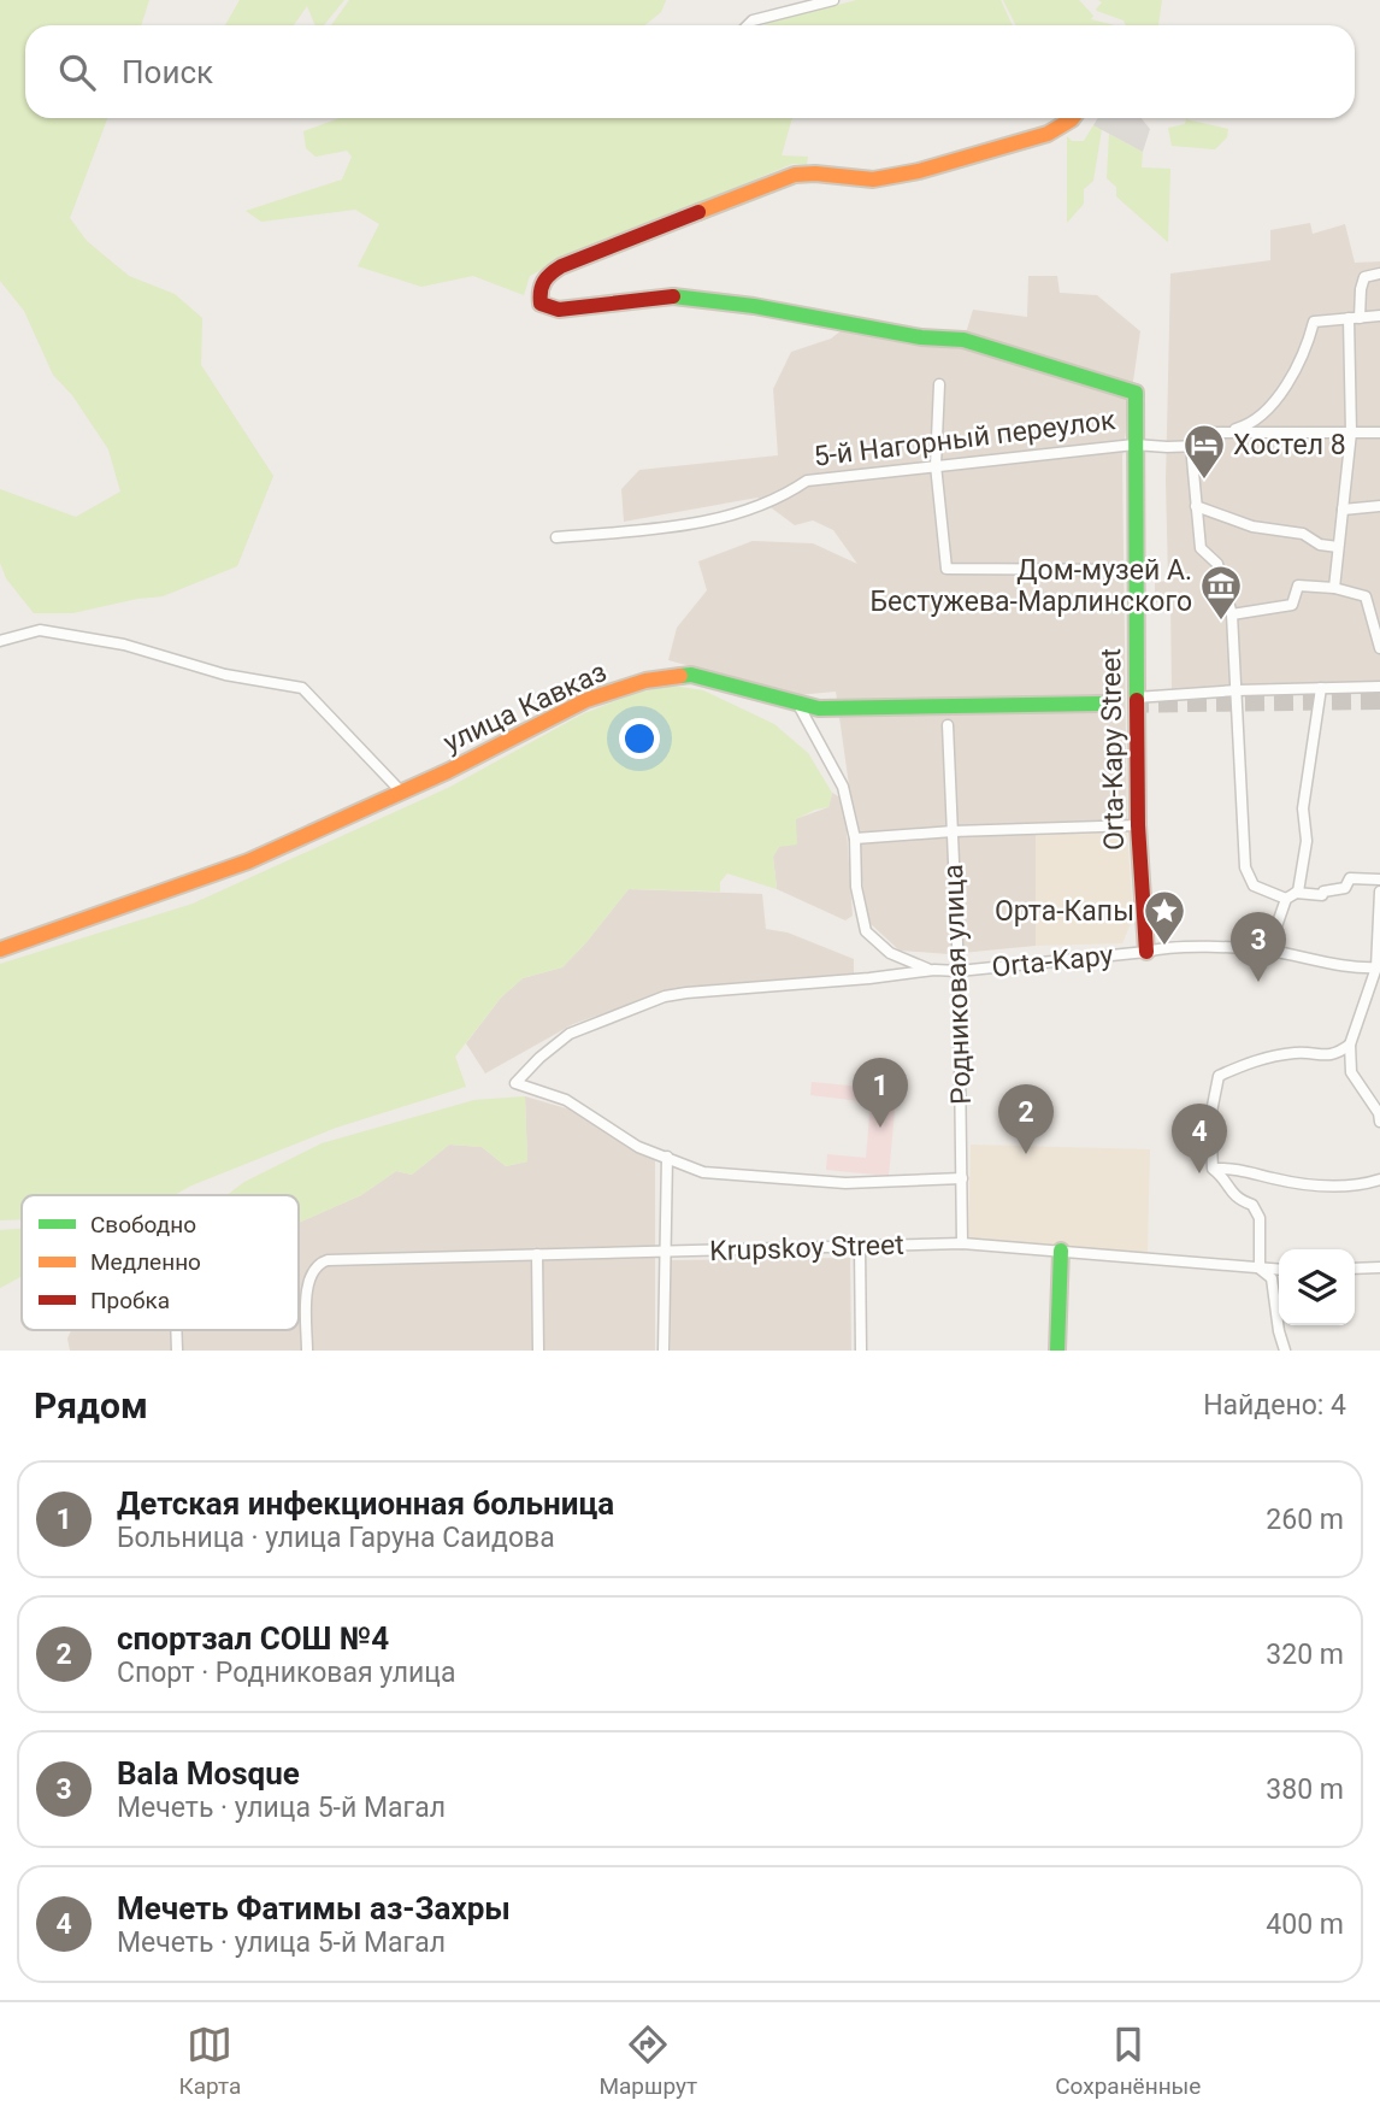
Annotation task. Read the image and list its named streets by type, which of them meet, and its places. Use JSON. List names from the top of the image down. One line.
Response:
{"streets":{"main road":["5-й Нагорный переулок","улица Кавказ","Orta-Kapy Street"],"street":["Orta-Kapy","Родниковая улица","Krupskoy Street"]},"crossings":[["5-й Нагорный переулок","Orta-Kapy Street"],["Orta-Kapy Street","Orta-Kapy"],["Orta-Kapy","Родниковая улица"],["Родниковая улица","Krupskoy Street"]],"places":{"hotel":["Хостел 8"],"museum":["Дом-музей А. Бестужева-Марлинского"],"place":["Орта-Капы"]},"legend":["Свободно","Медленно","Пробка"],"page":{"search":"Поиск","pins":["3","1","2","4"],"heading":["Рядом","Найдено: 4"],"list":[{"mark":"1","name":"Детская инфекционная больница","note":"Больница · улица Гаруна Саидова","value":"260 m"},{"mark":"2","name":"спортзал СОШ №4","note":"Спорт · Родниковая улица","value":"320 m"},{"mark":"3","name":"Bala Mosque","note":"Мечеть · улица 5-й Магал","value":"380 m"},{"mark":"4","name":"Мечеть Фатимы аз-Захры","note":"Мечеть · улица 5-й Магал","value":"400 m"}],"nav":["Карта","Маршрут","Сохранённые"]}}
